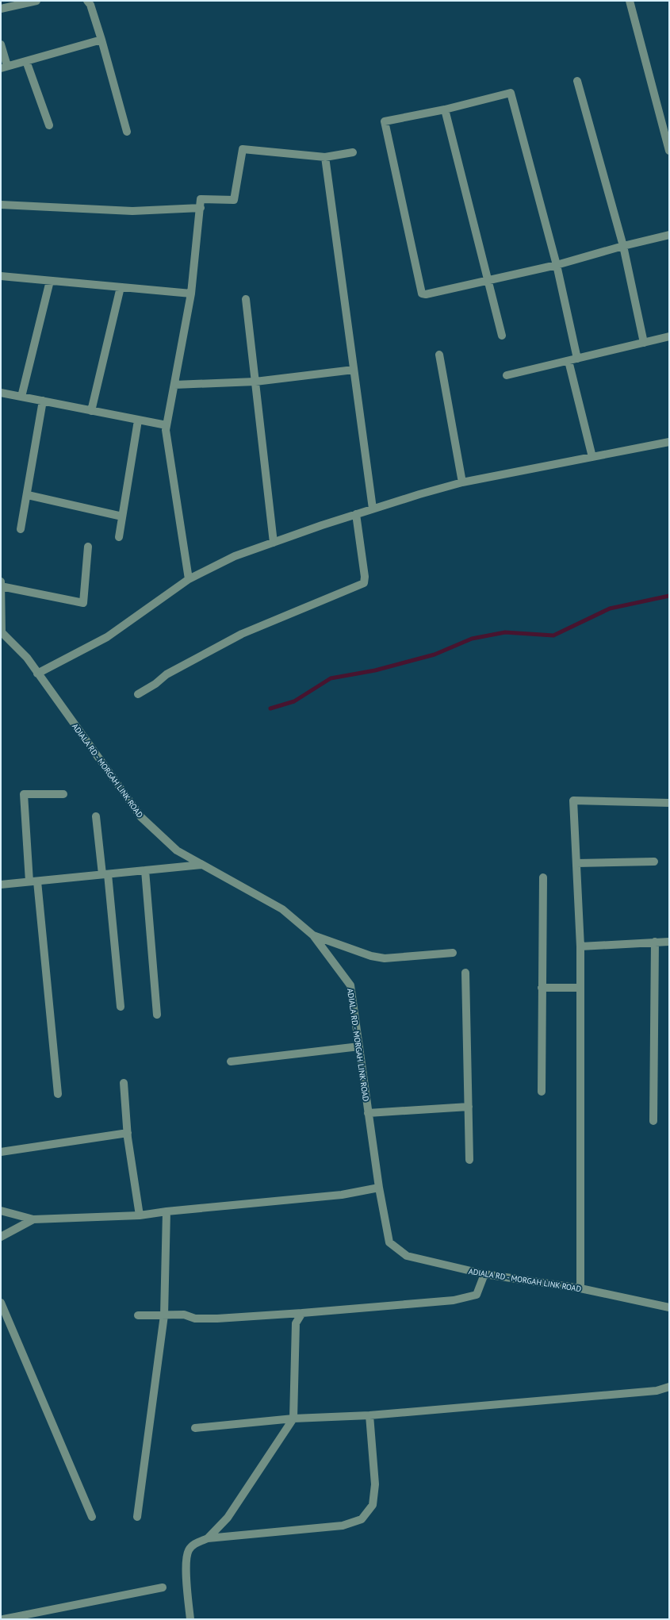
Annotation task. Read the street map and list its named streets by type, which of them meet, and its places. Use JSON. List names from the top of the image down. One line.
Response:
{"streets":{"street":["ADIALA RD - MORGAH LINK ROAD"]}}
